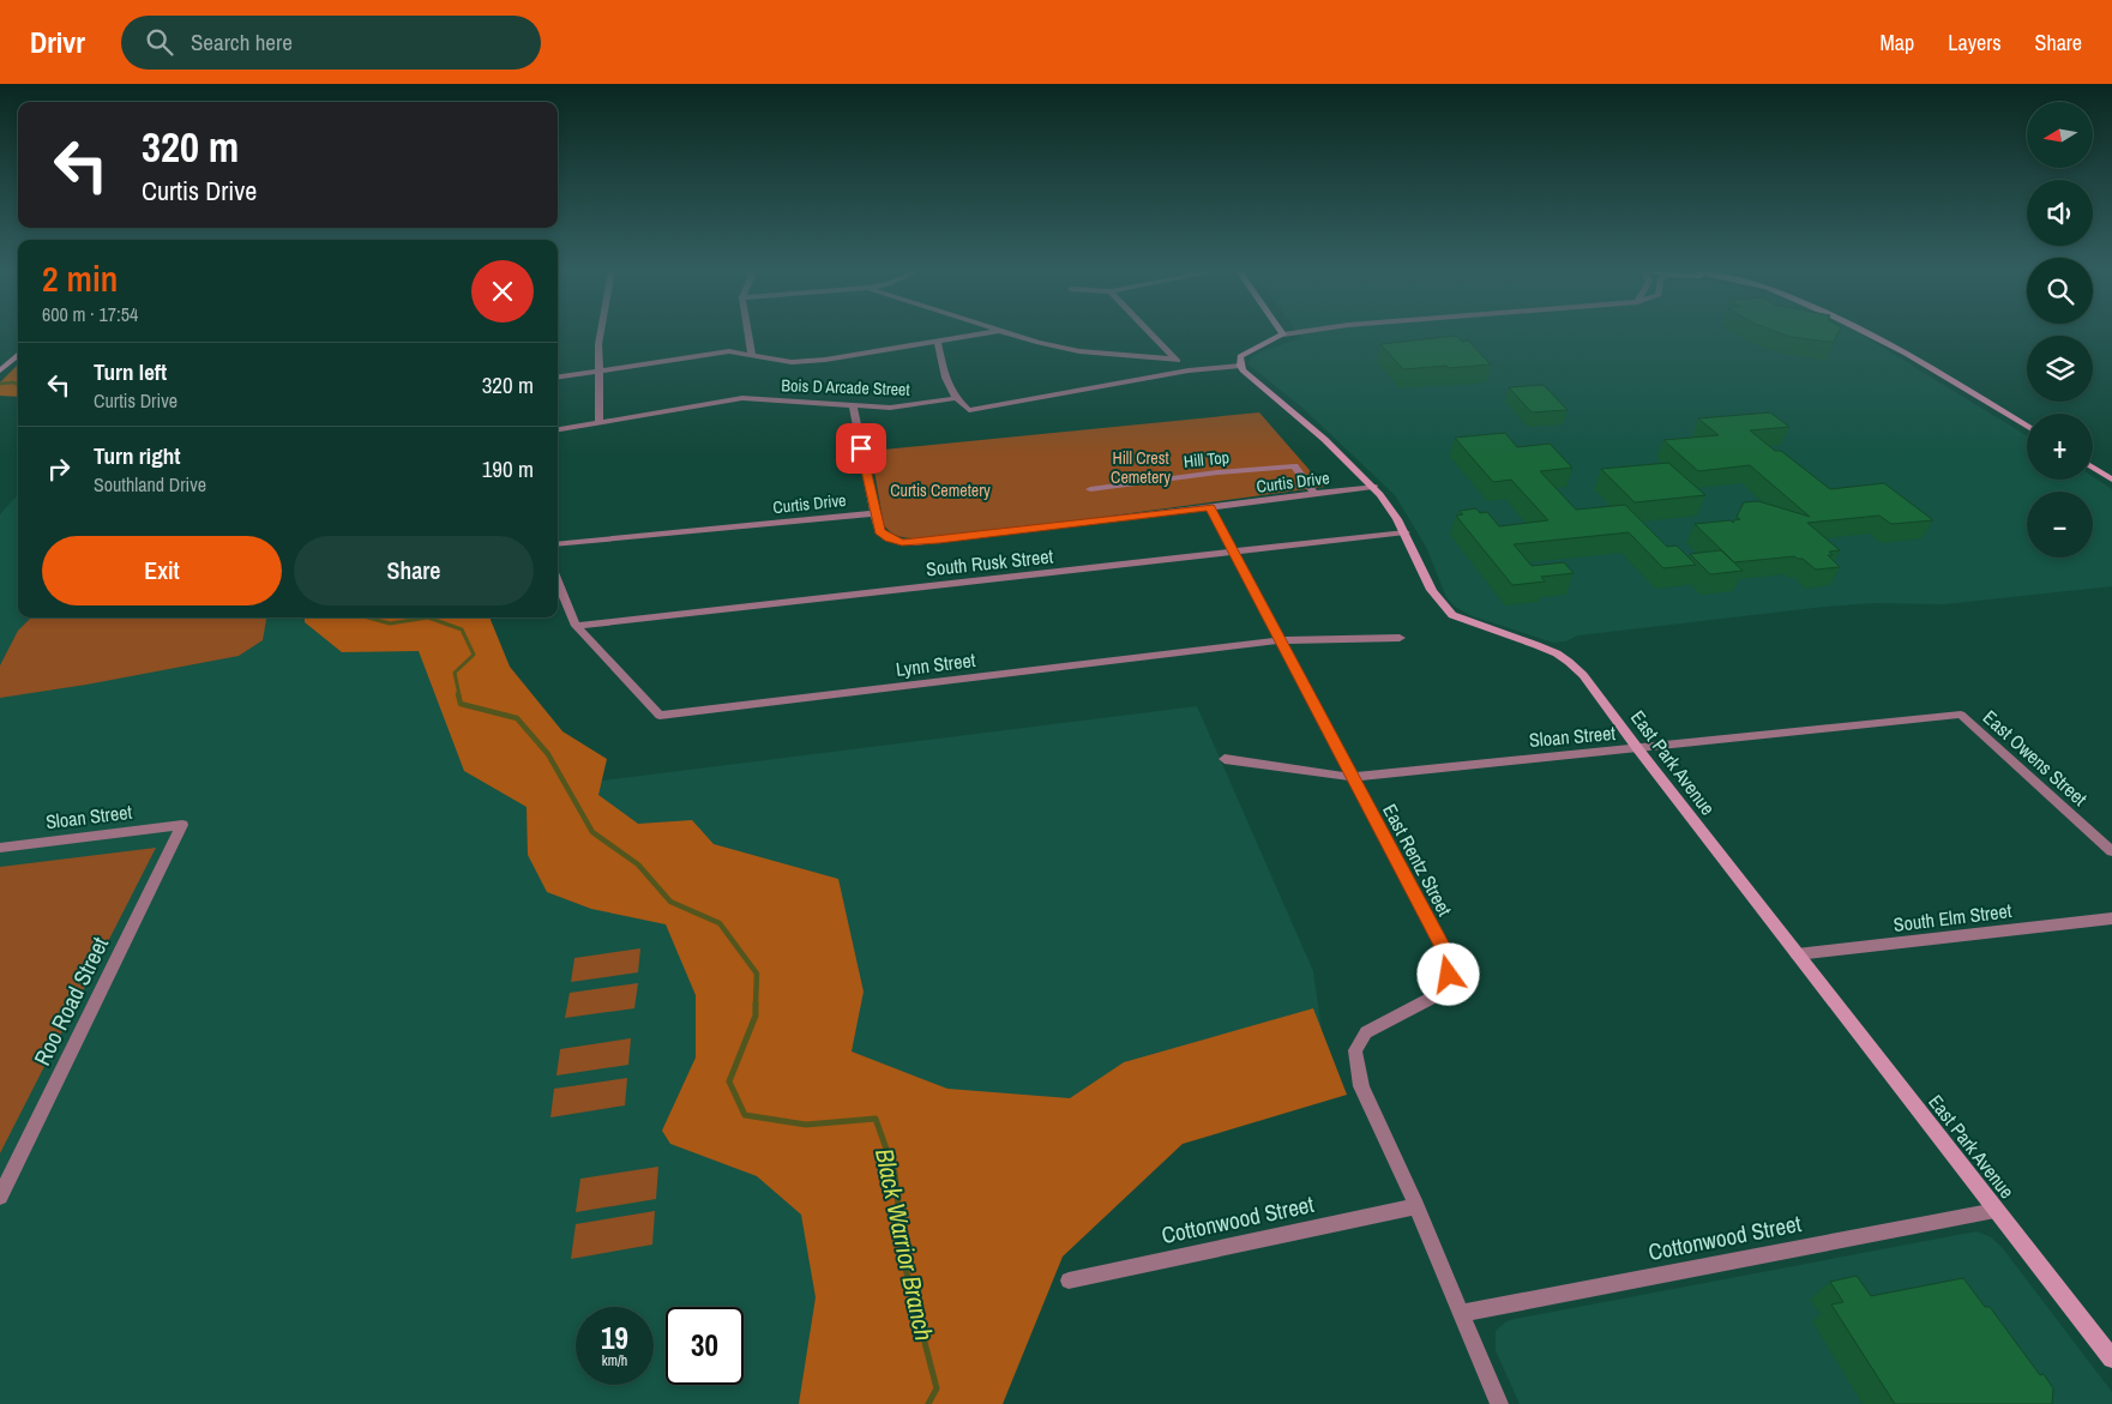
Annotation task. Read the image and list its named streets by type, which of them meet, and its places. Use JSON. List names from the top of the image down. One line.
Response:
{"streets":{"street":["Bois D Arcade Street","Hill Top","Curtis Drive","South Rusk Street","Lynn Street","Sloan Street","East Owens Street","East Park Avenue","East Rentz Street","South Elm Street","Roo Road Street","Cottonwood Street"]},"crossings":[["Hill Top","Curtis Drive"],["Curtis Drive","East Park Avenue"],["Curtis Drive","East Rentz Street"],["South Rusk Street","Lynn Street"],["South Rusk Street","East Park Avenue"],["South Rusk Street","East Rentz Street"],["Lynn Street","East Rentz Street"],["Sloan Street","East Owens Street"],["Sloan Street","East Park Avenue"],["Sloan Street","East Rentz Street"],["Sloan Street","Roo Road Street"],["East Park Avenue","South Elm Street"],["East Park Avenue","Cottonwood Street"],["East Rentz Street","Cottonwood Street"]],"water":["Black Warrior Branch"],"parks":["Hill Crest Cemetery","Curtis Cemetery"],"north":"left","page":{"header":"Drivr","search":"Search here","nav":["Map","Layers","Share"],"map_buttons":["+","−"],"turn":["320 m","Curtis Drive"],"heading":["2 min","600 m · 17:54"],"list":[{"name":"Turn left","note":"Curtis Drive","value":"320 m"},{"name":"Turn right","note":"Southland Drive","value":"190 m"}],"buttons":["Exit","Share"],"speed":"19 km/h","limit":"30"}}
